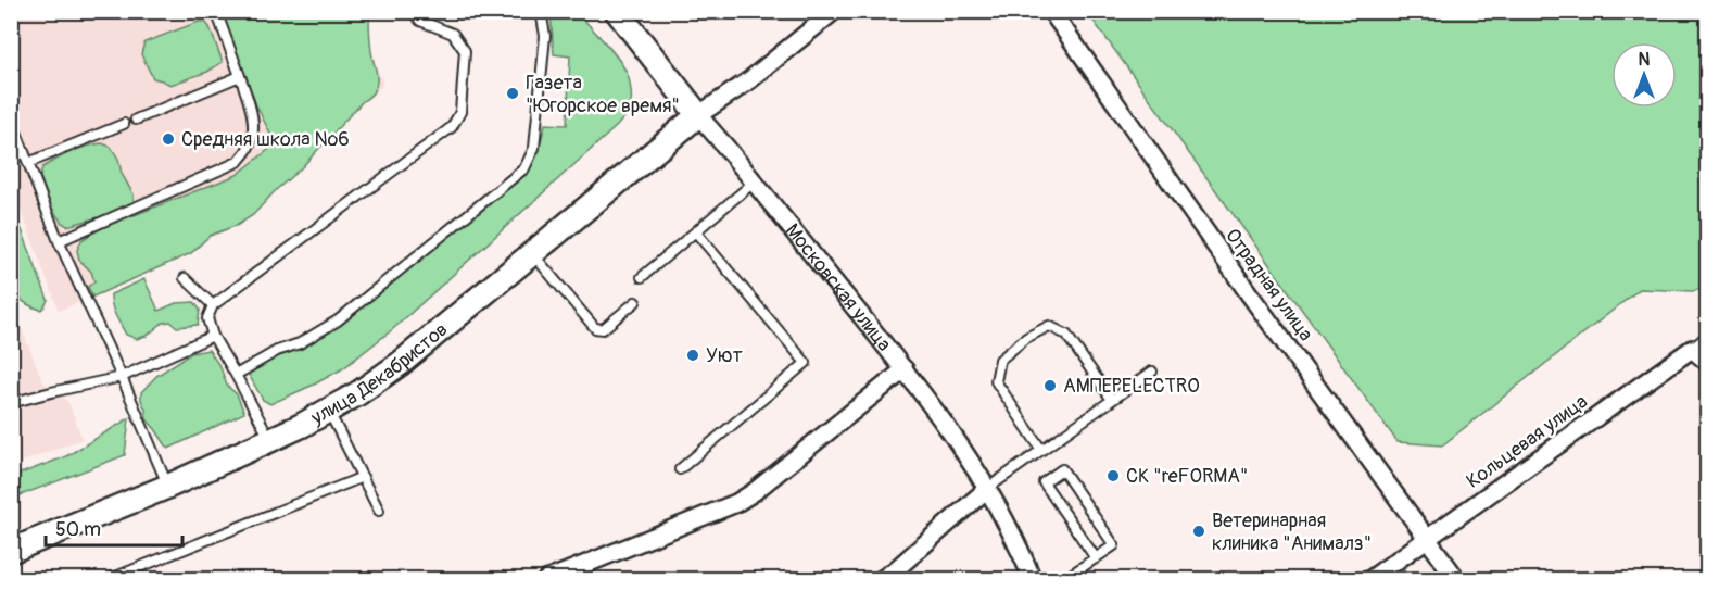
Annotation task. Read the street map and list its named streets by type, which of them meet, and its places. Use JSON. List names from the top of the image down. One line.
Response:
{"streets":{"main road":["Московская улица","улица Декабристов"],"street":["Отрадная улица","Кольцевая улица"]},"crossings":[["Отрадная улица","Кольцевая улица"],["Московская улица","улица Декабристов"]],"places":["Газета \"Югорское время\"","Средняя школа №6","Уют","АМПЕРELECTRO","СК \"reFORMA\"","Ветеринарная клиника \"Анималз\""],"scale_bar":"50 m","north":"top"}
